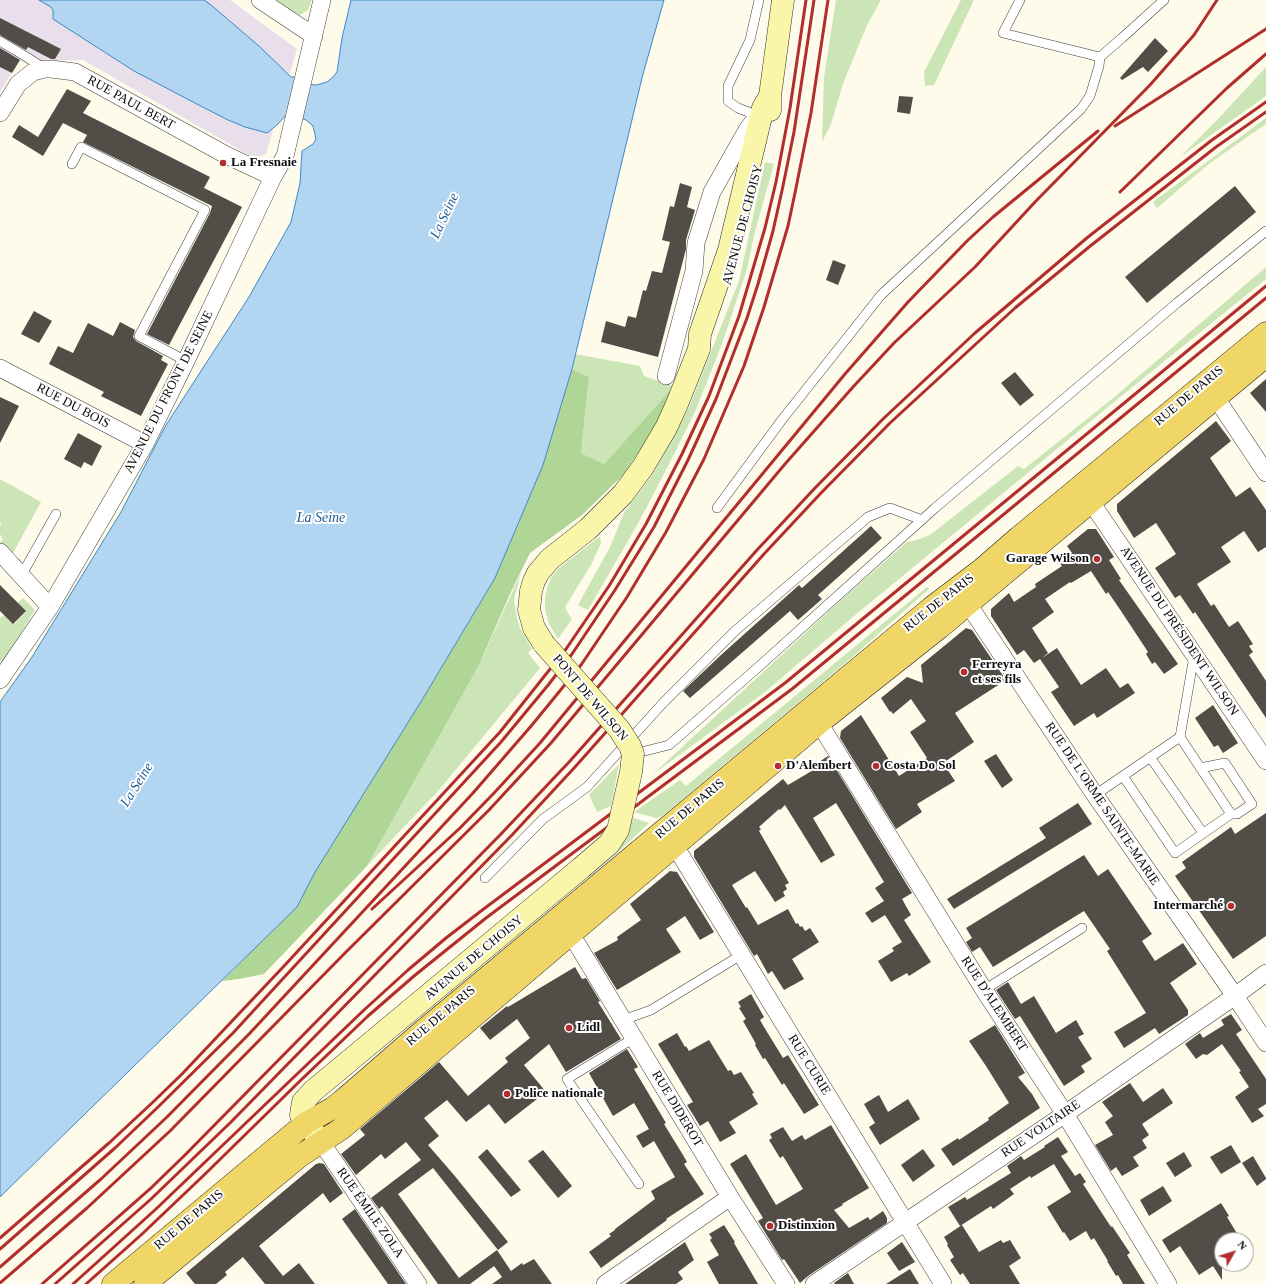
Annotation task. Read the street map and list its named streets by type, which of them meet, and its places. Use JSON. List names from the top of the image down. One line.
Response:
{"streets":{"main road":["AVENUE DE CHOISY","RUE DE PARIS","PONT DE WILSON"],"street":["RUE PAUL BERT","AVENUE DU FRONT DE SEINE","RUE DU BOIS","AVENUE DU PRÉSIDENT WILSON","RUE DE L'ORME SAINTE-MARIE","RUE D'ALEMBERT","RUE CURIE","RUE DIDEROT","RUE VOLTAIRE","RUE ÉMILE ZOLA"]},"crossings":[["RUE PAUL BERT","AVENUE DU FRONT DE SEINE"],["AVENUE DE CHOISY","RUE DE PARIS"],["AVENUE DE CHOISY","PONT DE WILSON"],["AVENUE DE CHOISY","RUE ÉMILE ZOLA"],["AVENUE DU FRONT DE SEINE","RUE DU BOIS"],["RUE DE PARIS","AVENUE DU PRÉSIDENT WILSON"],["RUE DE PARIS","RUE DE L'ORME SAINTE-MARIE"],["RUE DE PARIS","RUE D'ALEMBERT"],["RUE DE PARIS","RUE CURIE"],["RUE DE PARIS","RUE DIDEROT"],["RUE DE PARIS","RUE ÉMILE ZOLA"],["RUE DE L'ORME SAINTE-MARIE","RUE VOLTAIRE"],["RUE D'ALEMBERT","RUE VOLTAIRE"],["RUE CURIE","RUE VOLTAIRE"]],"water":["La Seine"],"places":["La Fresnaie","Garage Wilson","Ferreyra et ses fils","D'Alembert","Costa Do Sol","Intermarché","Lidl","Police nationale","Distinxion"],"north":"top right"}
